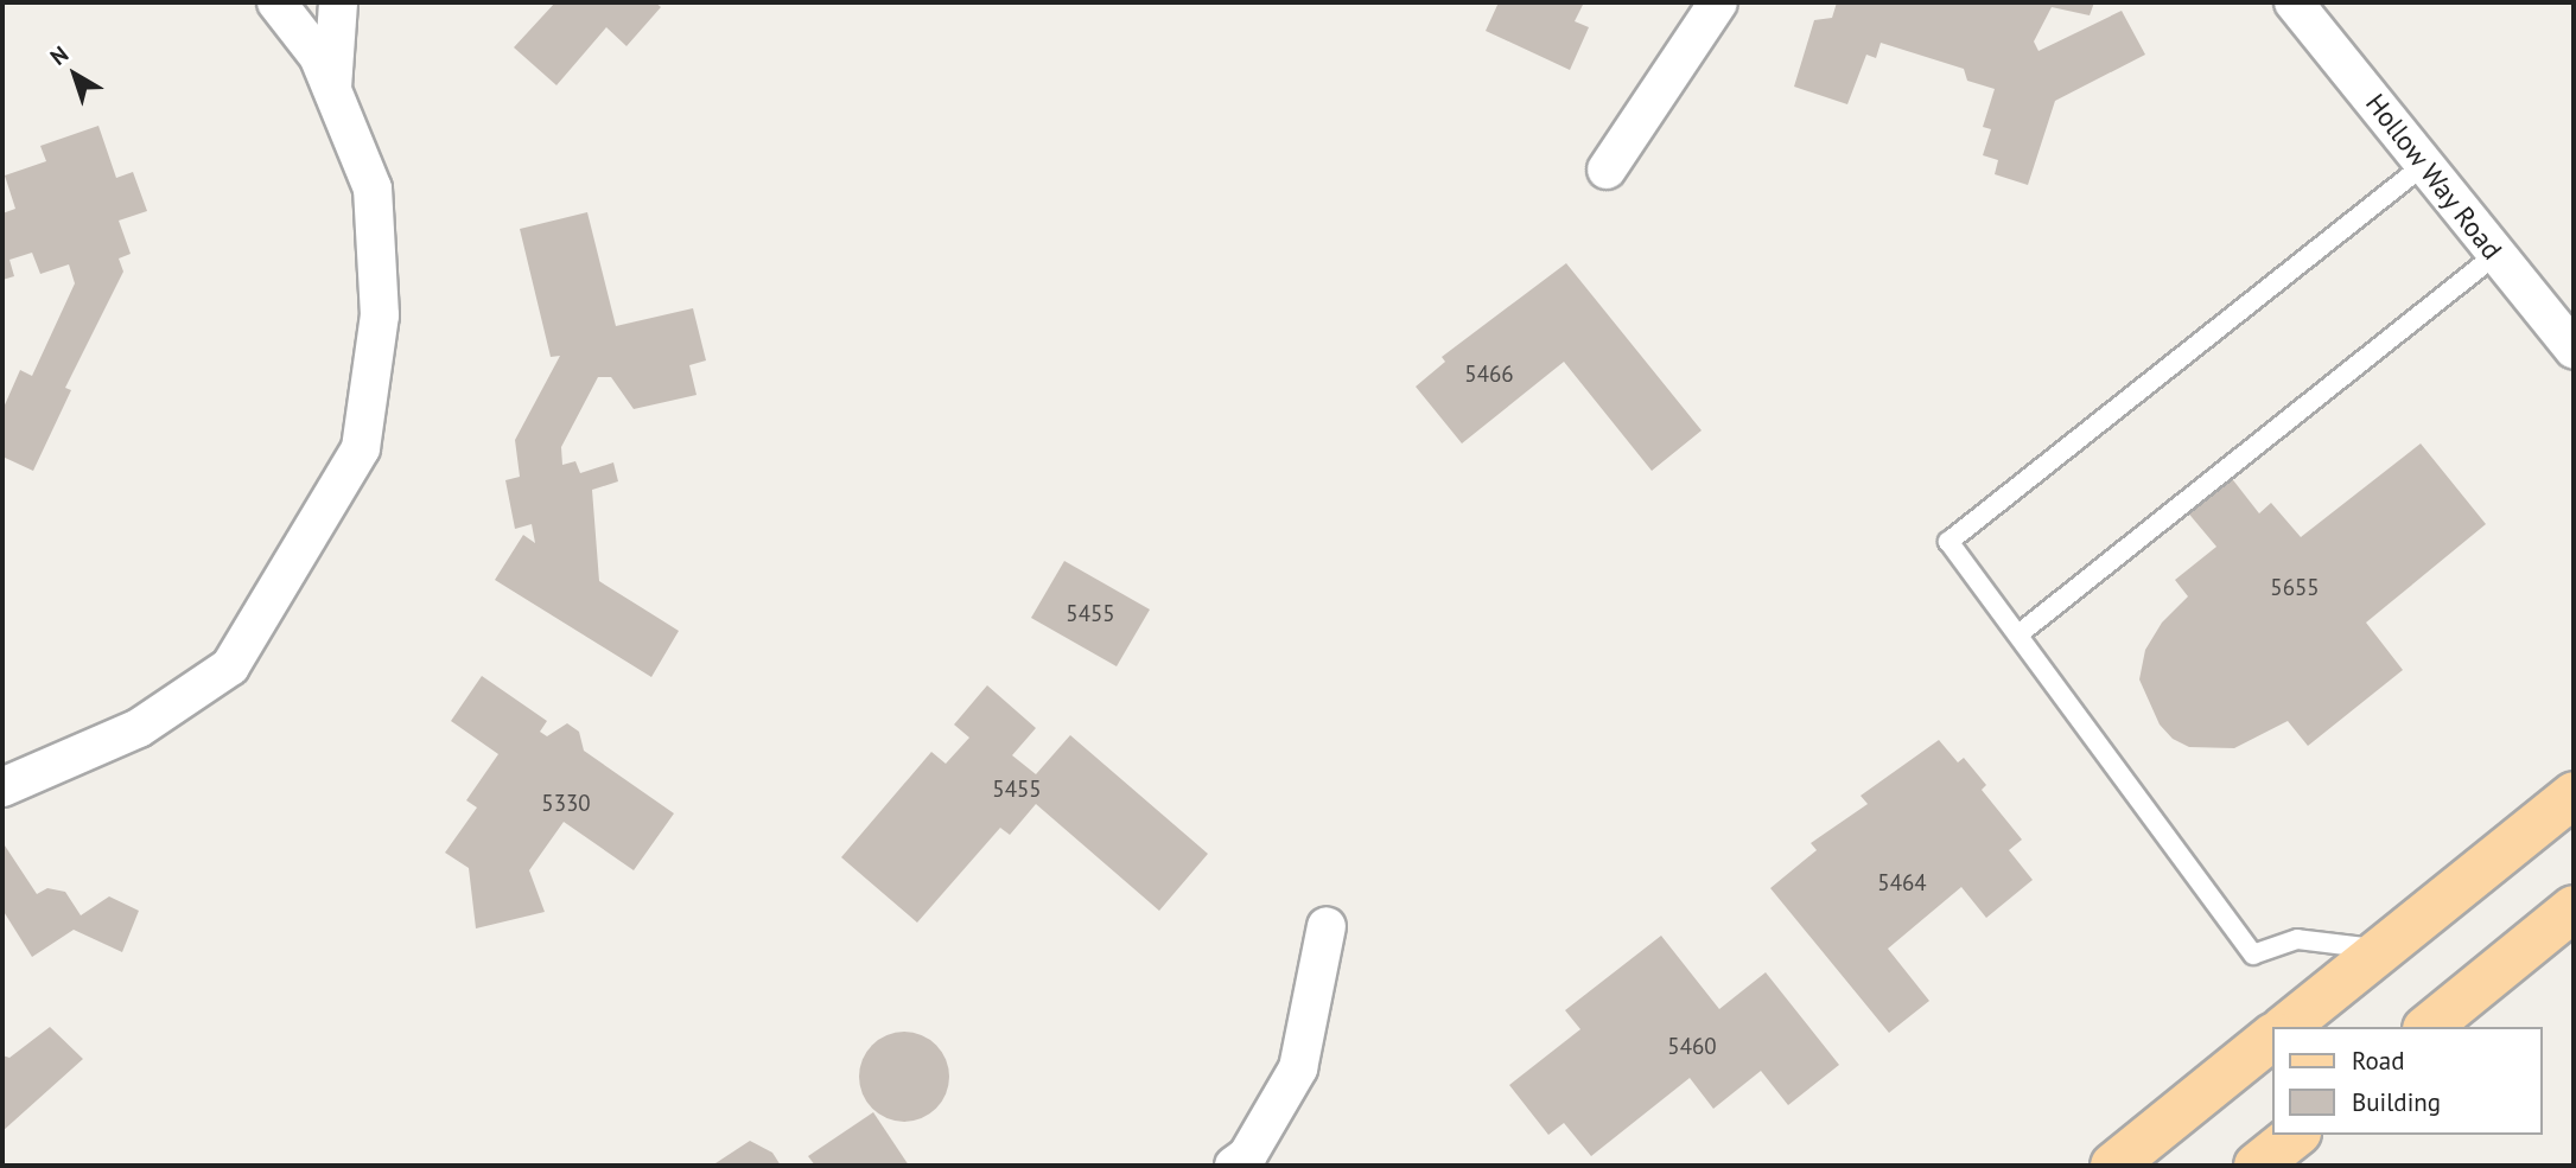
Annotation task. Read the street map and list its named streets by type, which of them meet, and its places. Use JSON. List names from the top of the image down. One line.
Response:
{"streets":{"street":["Hollow Way Road"]},"house_numbers":["5466","5655","5455","5455","5330","5464","5460"],"legend":["Road","Building"],"north":"top left"}
